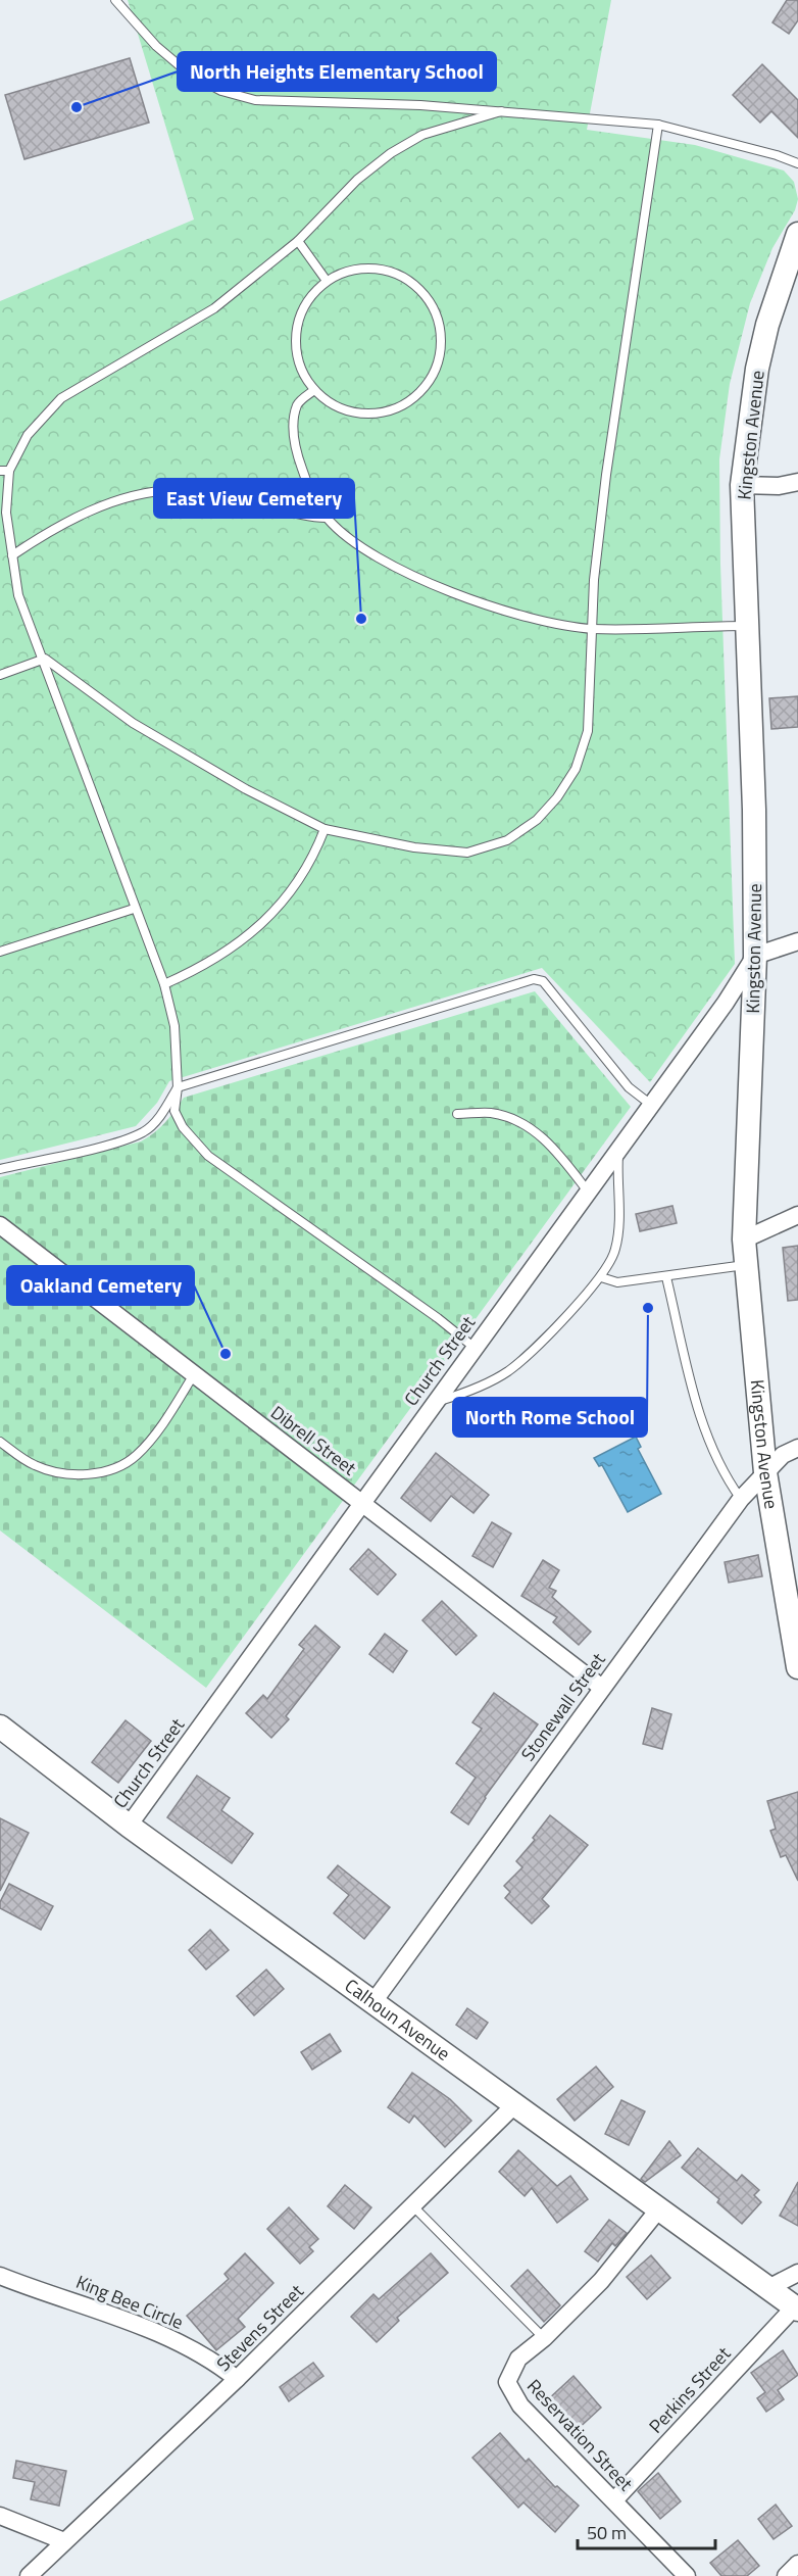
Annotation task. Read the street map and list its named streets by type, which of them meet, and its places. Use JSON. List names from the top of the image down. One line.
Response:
{"streets":{"street":["Kingston Avenue","Church Street","Dibrell Street","Stonewall Street","Calhoun Avenue","King Bee Circle","Stevens Street","Perkins Street","Reservation Street"]},"crossings":[["Kingston Avenue","Church Street"],["Kingston Avenue","Stonewall Street"],["Church Street","Dibrell Street"],["Church Street","Calhoun Avenue"],["Dibrell Street","Stonewall Street"],["Stonewall Street","Calhoun Avenue"],["Calhoun Avenue","Stevens Street"],["Calhoun Avenue","Perkins Street"],["Calhoun Avenue","Reservation Street"],["King Bee Circle","Stevens Street"],["Perkins Street","Reservation Street"]],"places":["North Heights Elementary School","East View Cemetery","North Rome School","Oakland Cemetery"],"scale_bar":"50 m"}
